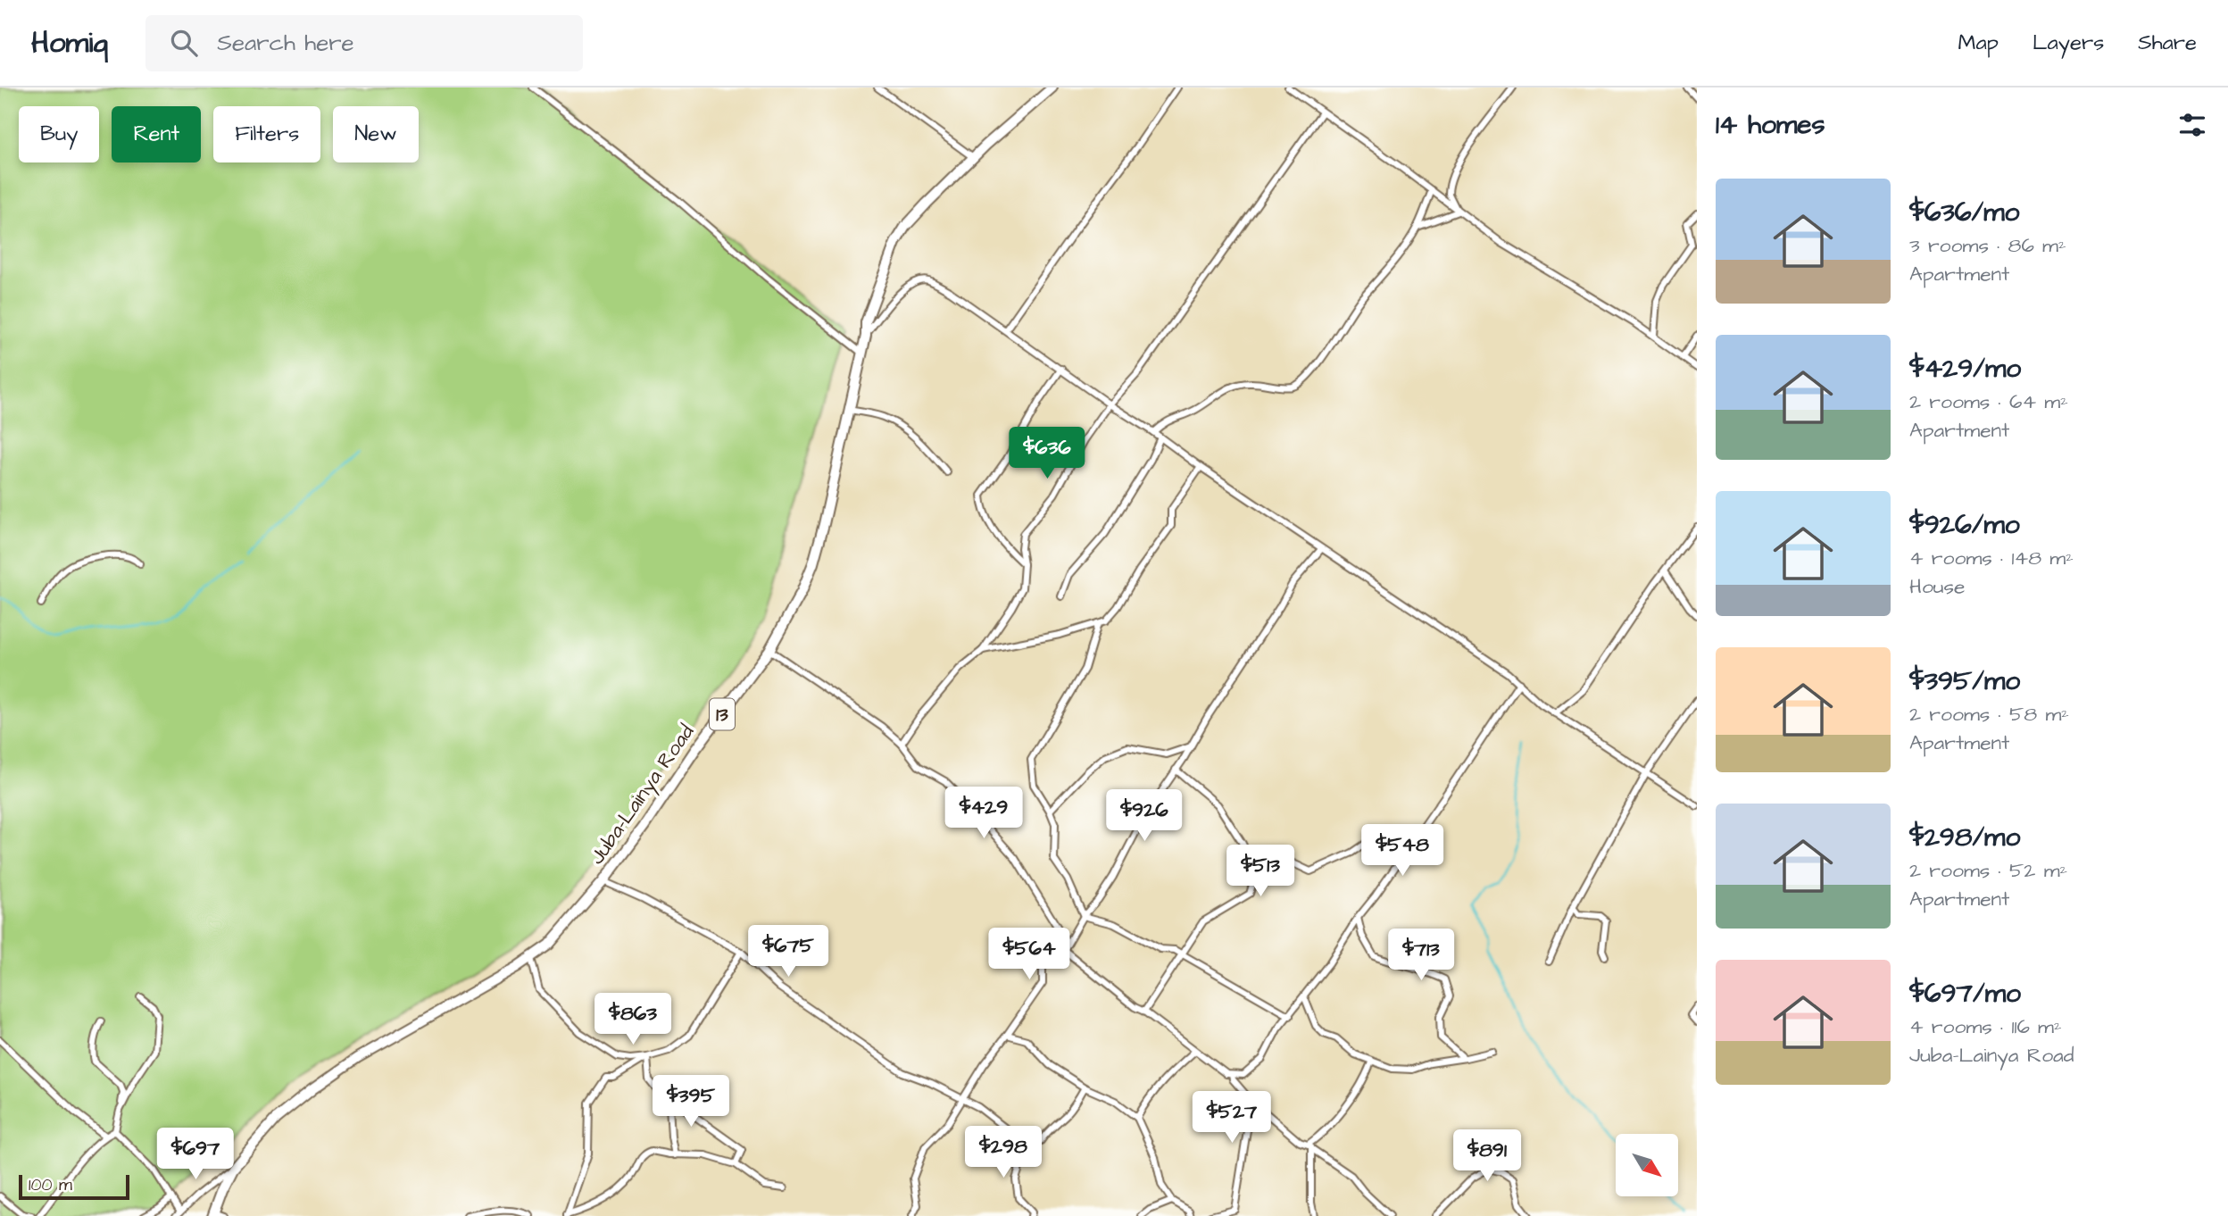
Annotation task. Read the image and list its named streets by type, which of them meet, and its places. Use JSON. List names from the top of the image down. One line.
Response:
{"streets":{"main road":["13","Juba-Lainya Road"]},"scale_bar":"100 m","north":"bottom right","page":{"header":"Homiq","search":"Search here","nav":["Map","Layers","Share"],"heading":"14 homes","chip":["Buy","Rent","Filters","New"],"list":[{"name":"$636/mo","note":"3 rooms · 86 m² · Apartment"},{"name":"$429/mo","note":"2 rooms · 64 m² · Apartment"},{"name":"$926/mo","note":"4 rooms · 148 m² · House"},{"name":"$395/mo","note":"2 rooms · 58 m² · Apartment"},{"name":"$298/mo","note":"2 rooms · 52 m² · Apartment"},{"name":"$697/mo","note":"4 rooms · 116 m² · Juba-Lainya Road"}],"price":["$636","$429","$926","$548","$513","$675","$564","$713","$863","$395","$527","$298","$697","$891"],"scale":"100 m"}}
